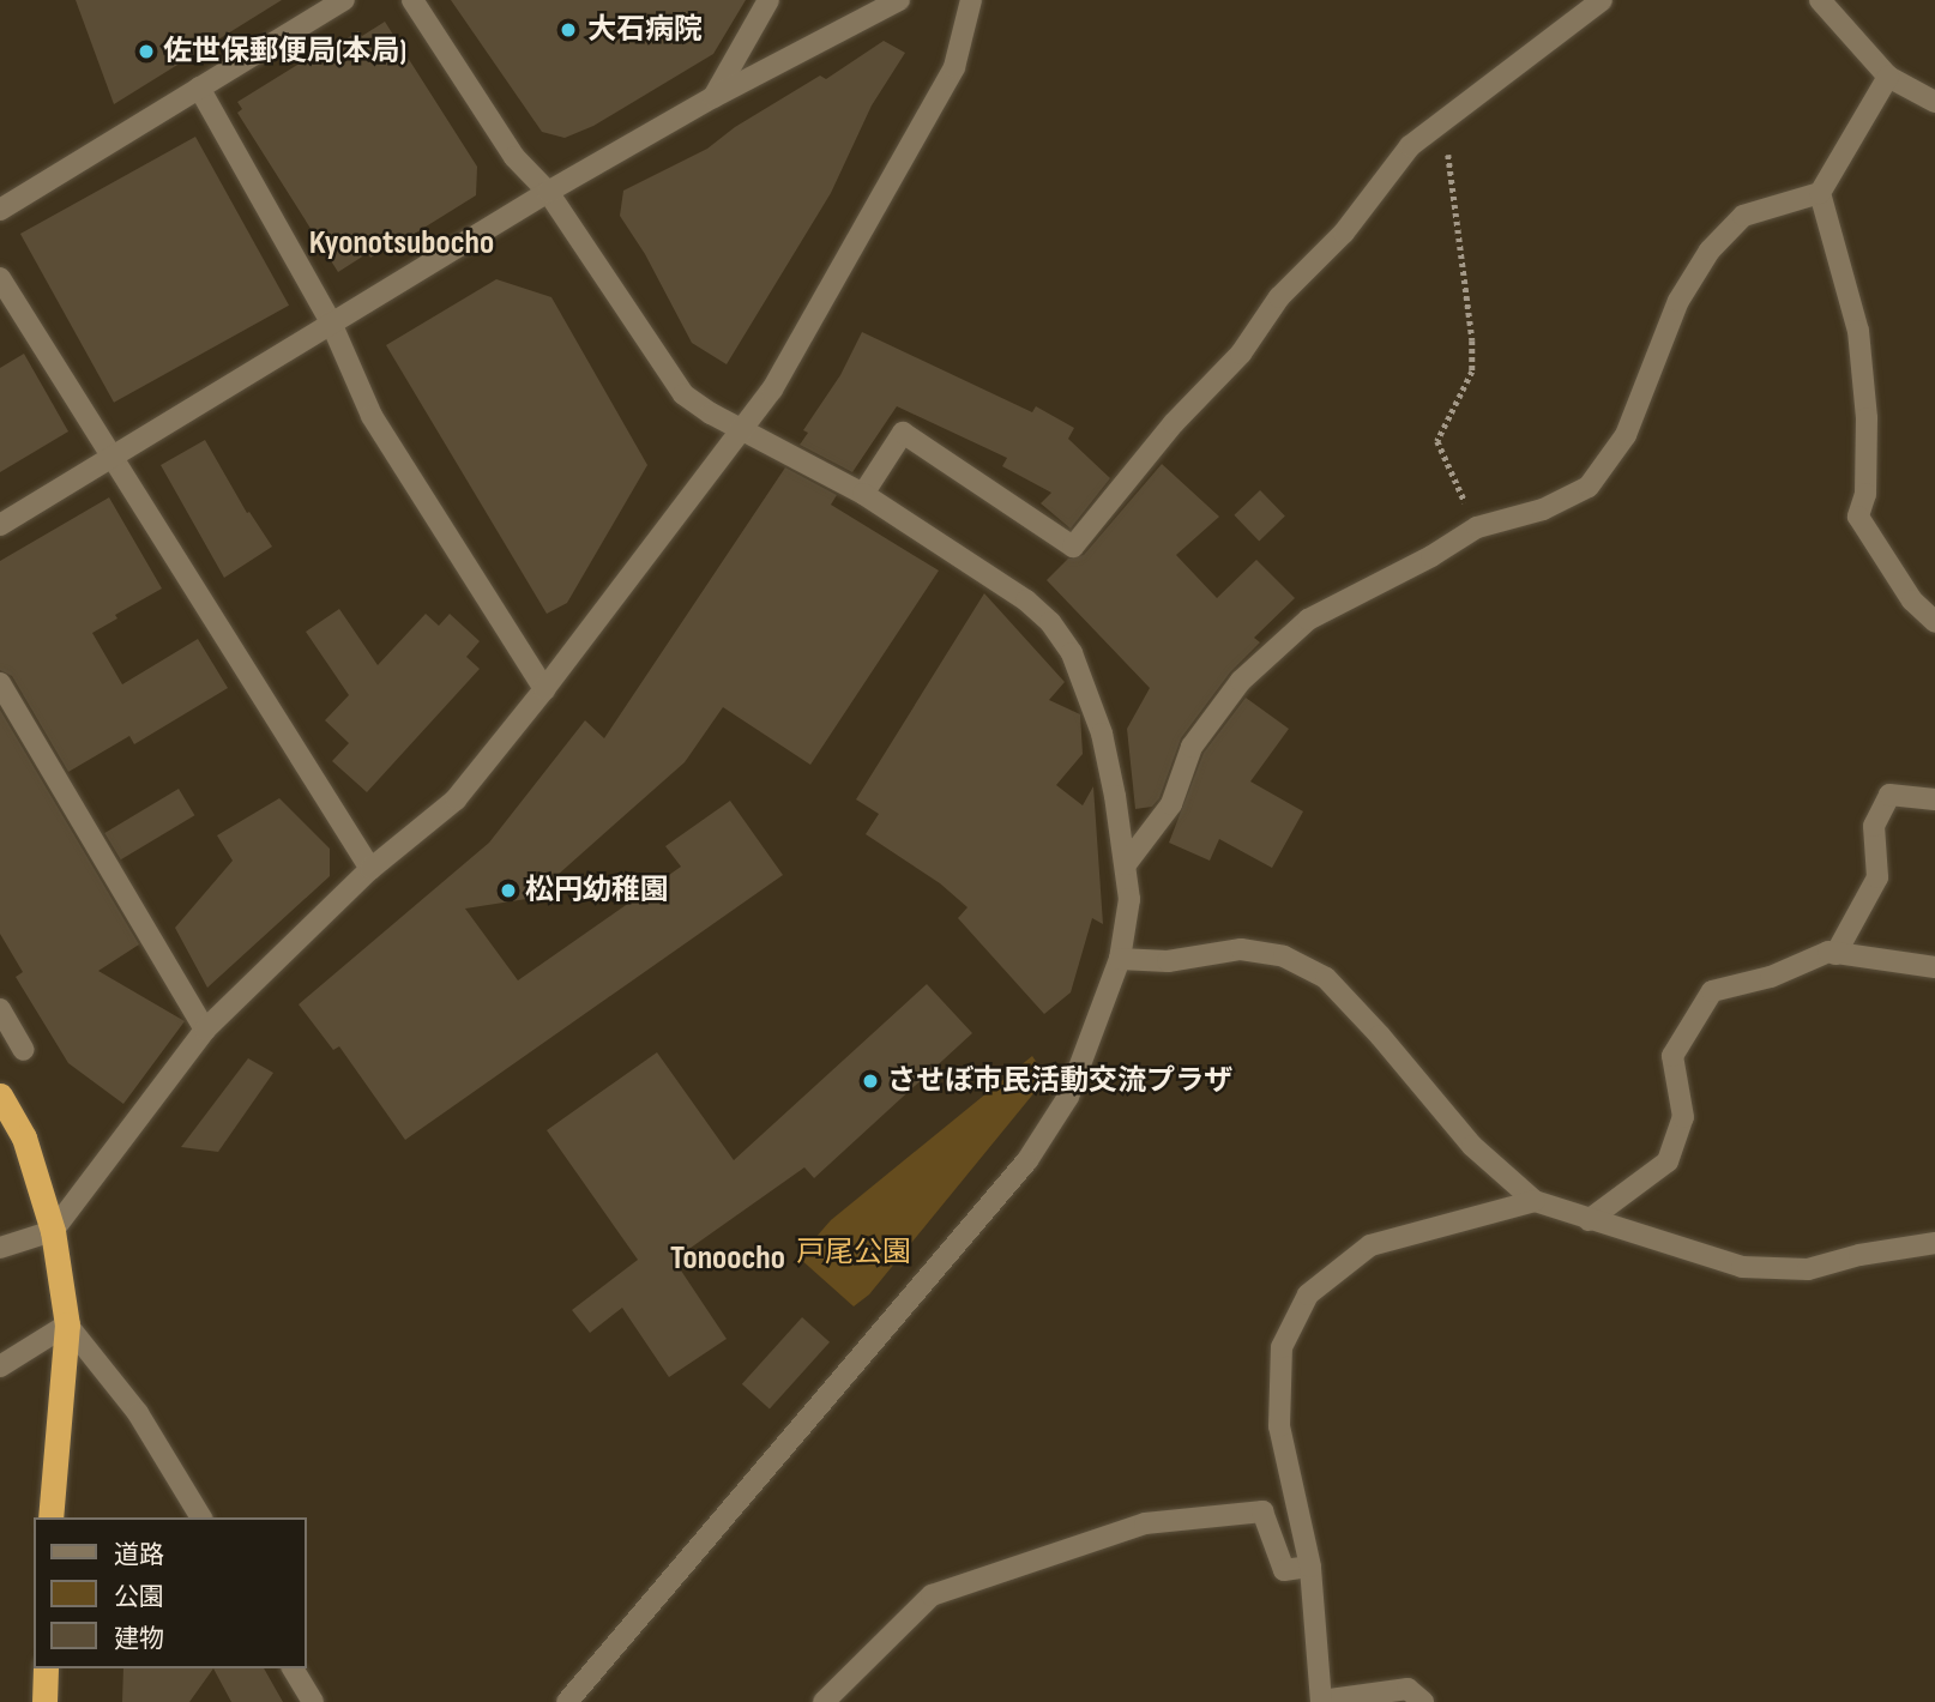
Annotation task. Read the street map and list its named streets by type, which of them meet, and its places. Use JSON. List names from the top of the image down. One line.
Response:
{"districts":["Kyonotsubocho","Tonoocho"],"parks":["戸尾公園"],"places":["大石病院","佐世保郵便局(本局)","松円幼稚園","させぼ市民活動交流プラザ"],"legend":["道路","公園","建物"]}
